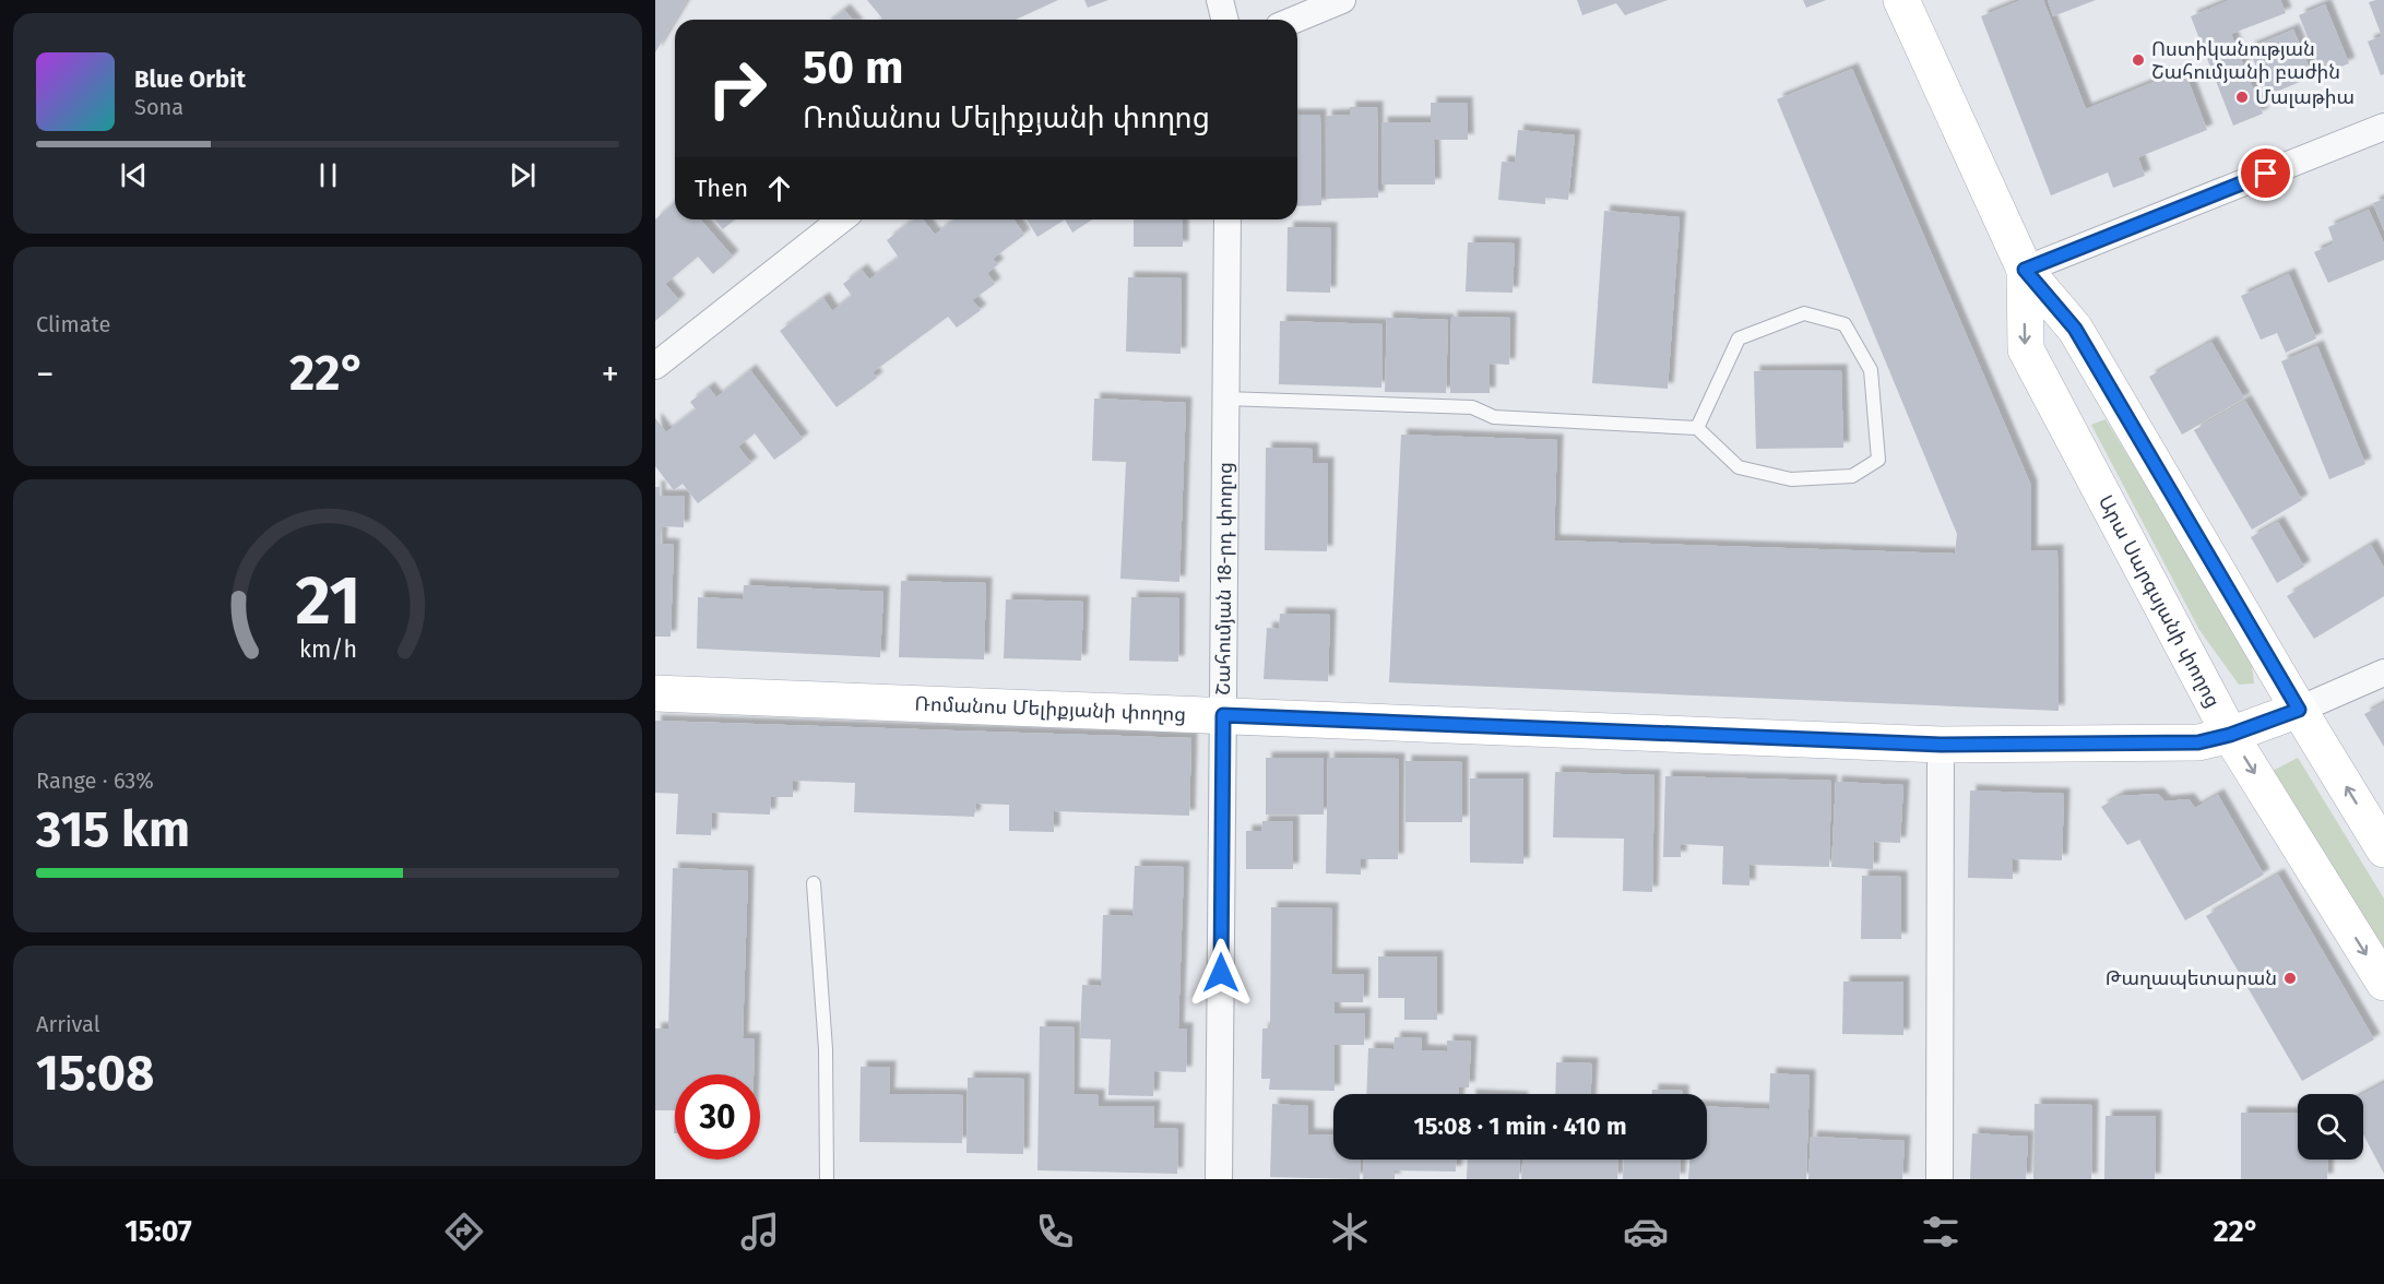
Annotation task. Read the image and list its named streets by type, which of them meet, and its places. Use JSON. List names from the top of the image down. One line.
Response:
{"streets":{"street":["Շահումյան 18-րդ փողոց","Արա Սարգսյանի փողոց","Ռոմանոս Մելիքյանի փողոց"]},"crossings":[["Շահումյան 18-րդ փողոց","Ռոմանոս Մելիքյանի փողոց"],["Արա Սարգսյանի փողոց","Ռոմանոս Մելիքյանի փողոց"]],"places":["Ոստիկանության Շահումյանի բաժին","Մալաթիա","Թաղապետարան"],"page":{"turn":["50 m","Ռոմանոս Մելիքյանի փողոց"],"song":["Blue Orbit","Sona"],"then":"Then","tile":["Climate",["Range · 63%","315 km"],["Arrival","15:08"]],"heat":["−","22°","+"],"limit":"30","trip":"15:08 · 1 min · 410 m","tabs":["15:07","22°"],"gauge":["21","km/h"]}}
